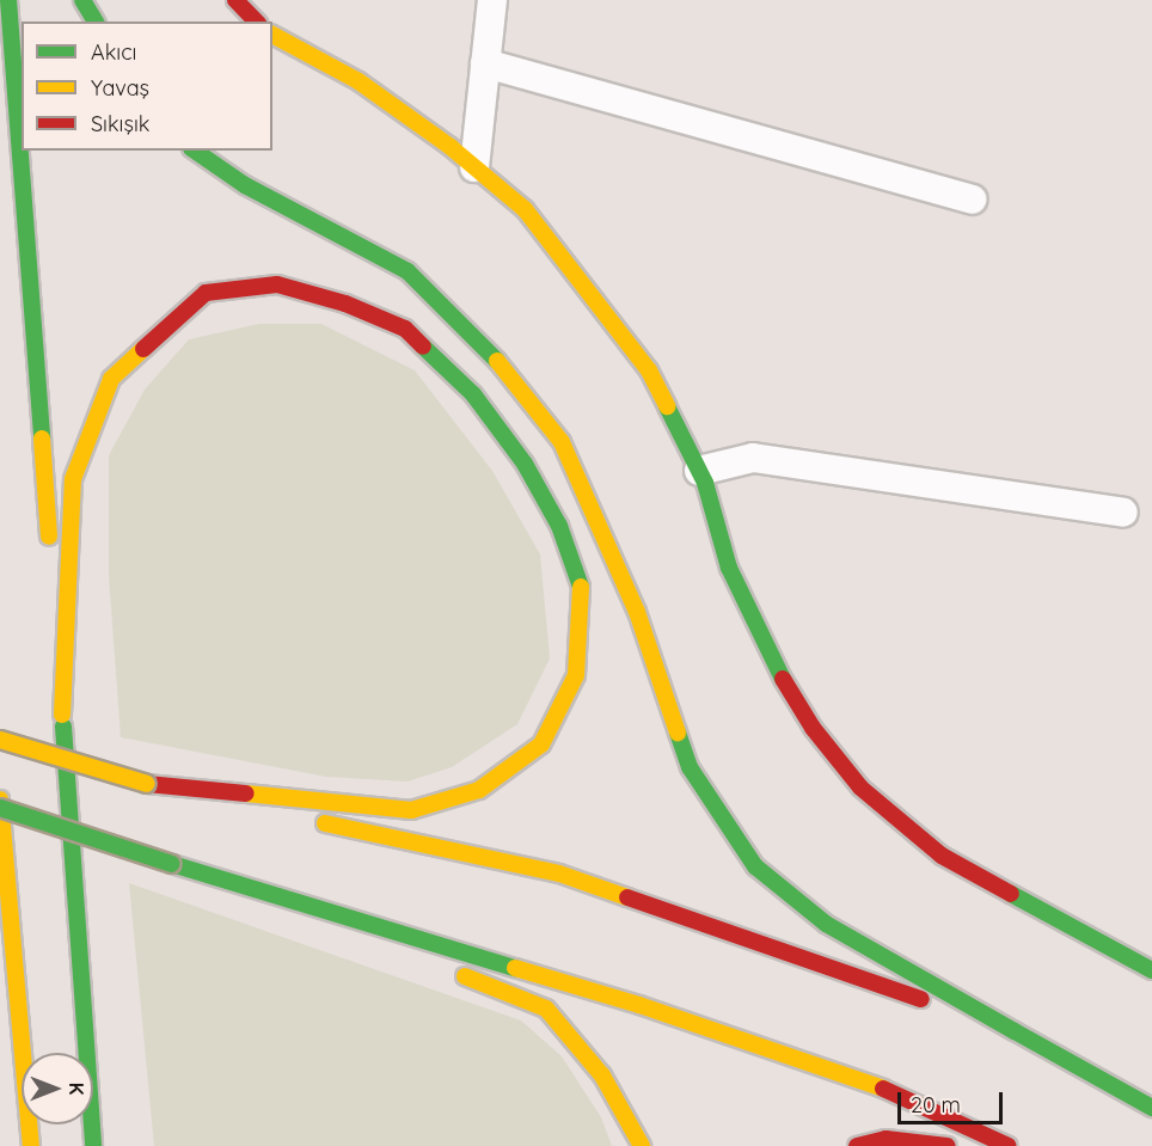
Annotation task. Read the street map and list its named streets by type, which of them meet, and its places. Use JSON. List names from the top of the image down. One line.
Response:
{"legend":["Akıcı","Yavaş","Sıkışık"],"scale_bar":"20 m","north":"right"}
